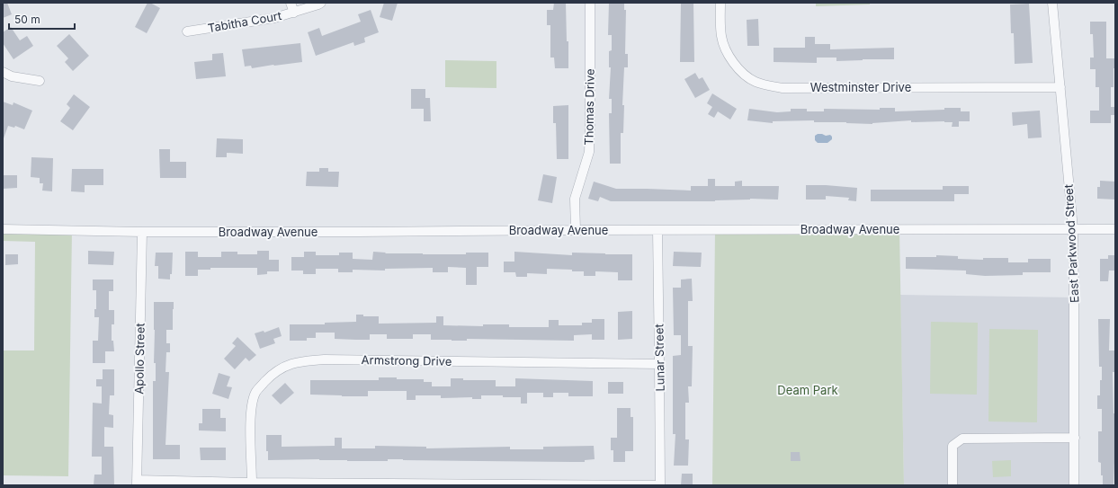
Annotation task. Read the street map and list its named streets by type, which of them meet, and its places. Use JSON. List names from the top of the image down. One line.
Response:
{"streets":{"street":["Tabitha Court","Westminster Drive","Thomas Drive","Broadway Avenue","East Parkwood Street","Lunar Street","Apollo Street","Armstrong Drive"]},"crossings":[["Westminster Drive","East Parkwood Street"],["Thomas Drive","Broadway Avenue"],["Broadway Avenue","East Parkwood Street"],["Broadway Avenue","Lunar Street"],["Broadway Avenue","Apollo Street"],["Lunar Street","Armstrong Drive"]],"parks":["Deam Park"],"scale_bar":"50 m"}
